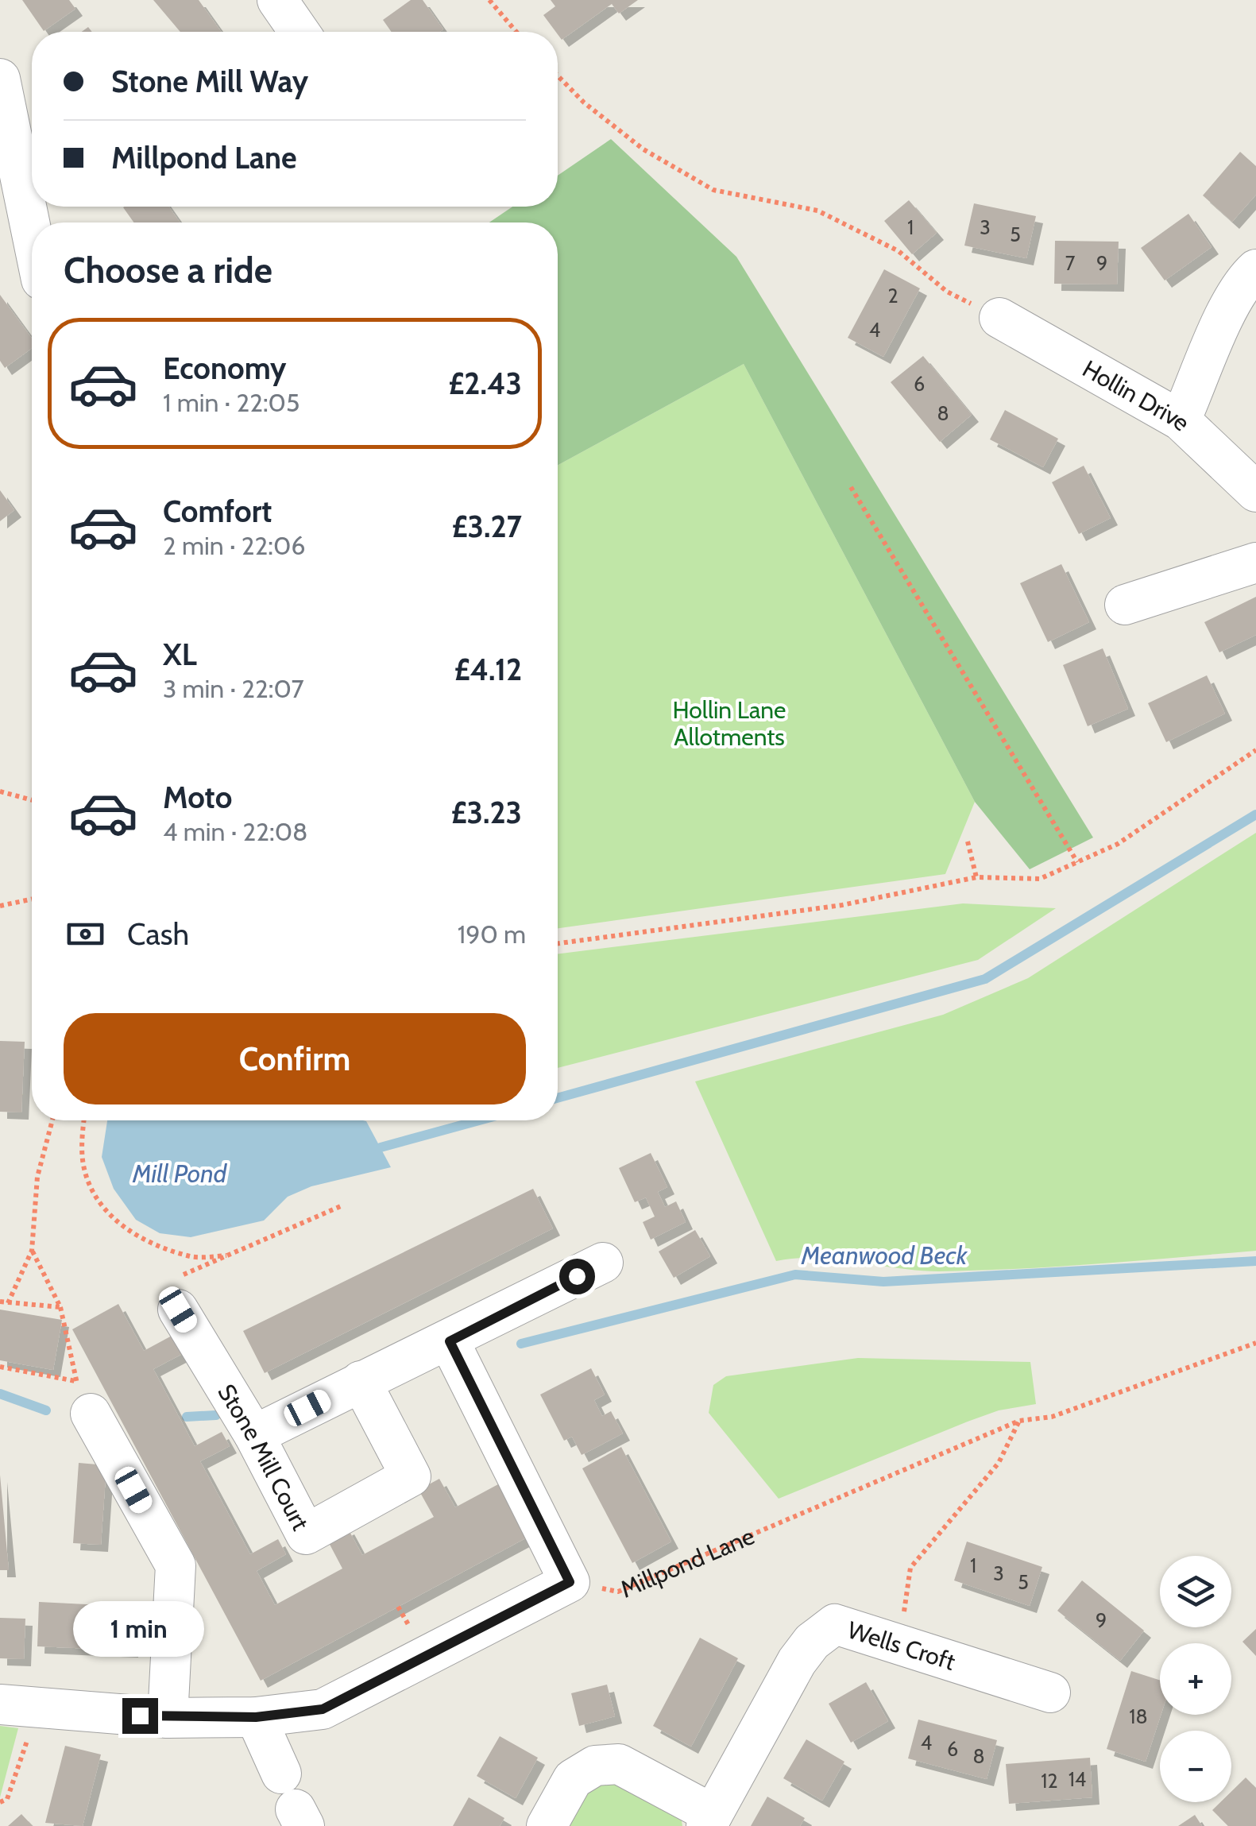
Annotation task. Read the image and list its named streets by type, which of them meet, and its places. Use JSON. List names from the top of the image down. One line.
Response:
{"streets":{"street":["Hollin Drive","Stone Mill Court","Wells Croft"],"path":["Millpond Lane"]},"water":["Mill Pond","Meanwood Beck"],"parks":["Hollin Lane Allotments"],"house_numbers":["1","3","5","7","9","2","4","6","8","1","3","5","9","18","4","6","8","14","12"],"page":{"banner":["Stone Mill Way","Millpond Lane"],"heading":"Choose a ride","list":[{"name":"Economy","note":"1 min · 22:05","value":"£2.43"},{"name":"Comfort","note":"2 min · 22:06","value":"£3.27"},{"name":"XL","note":"3 min · 22:07","value":"£4.12"},{"name":"Moto","note":"4 min · 22:08","value":"£3.23"}],"pay":["Cash","190 m"],"buttons":"Confirm","map_buttons":["+","−"],"bubble":"1 min"}}
